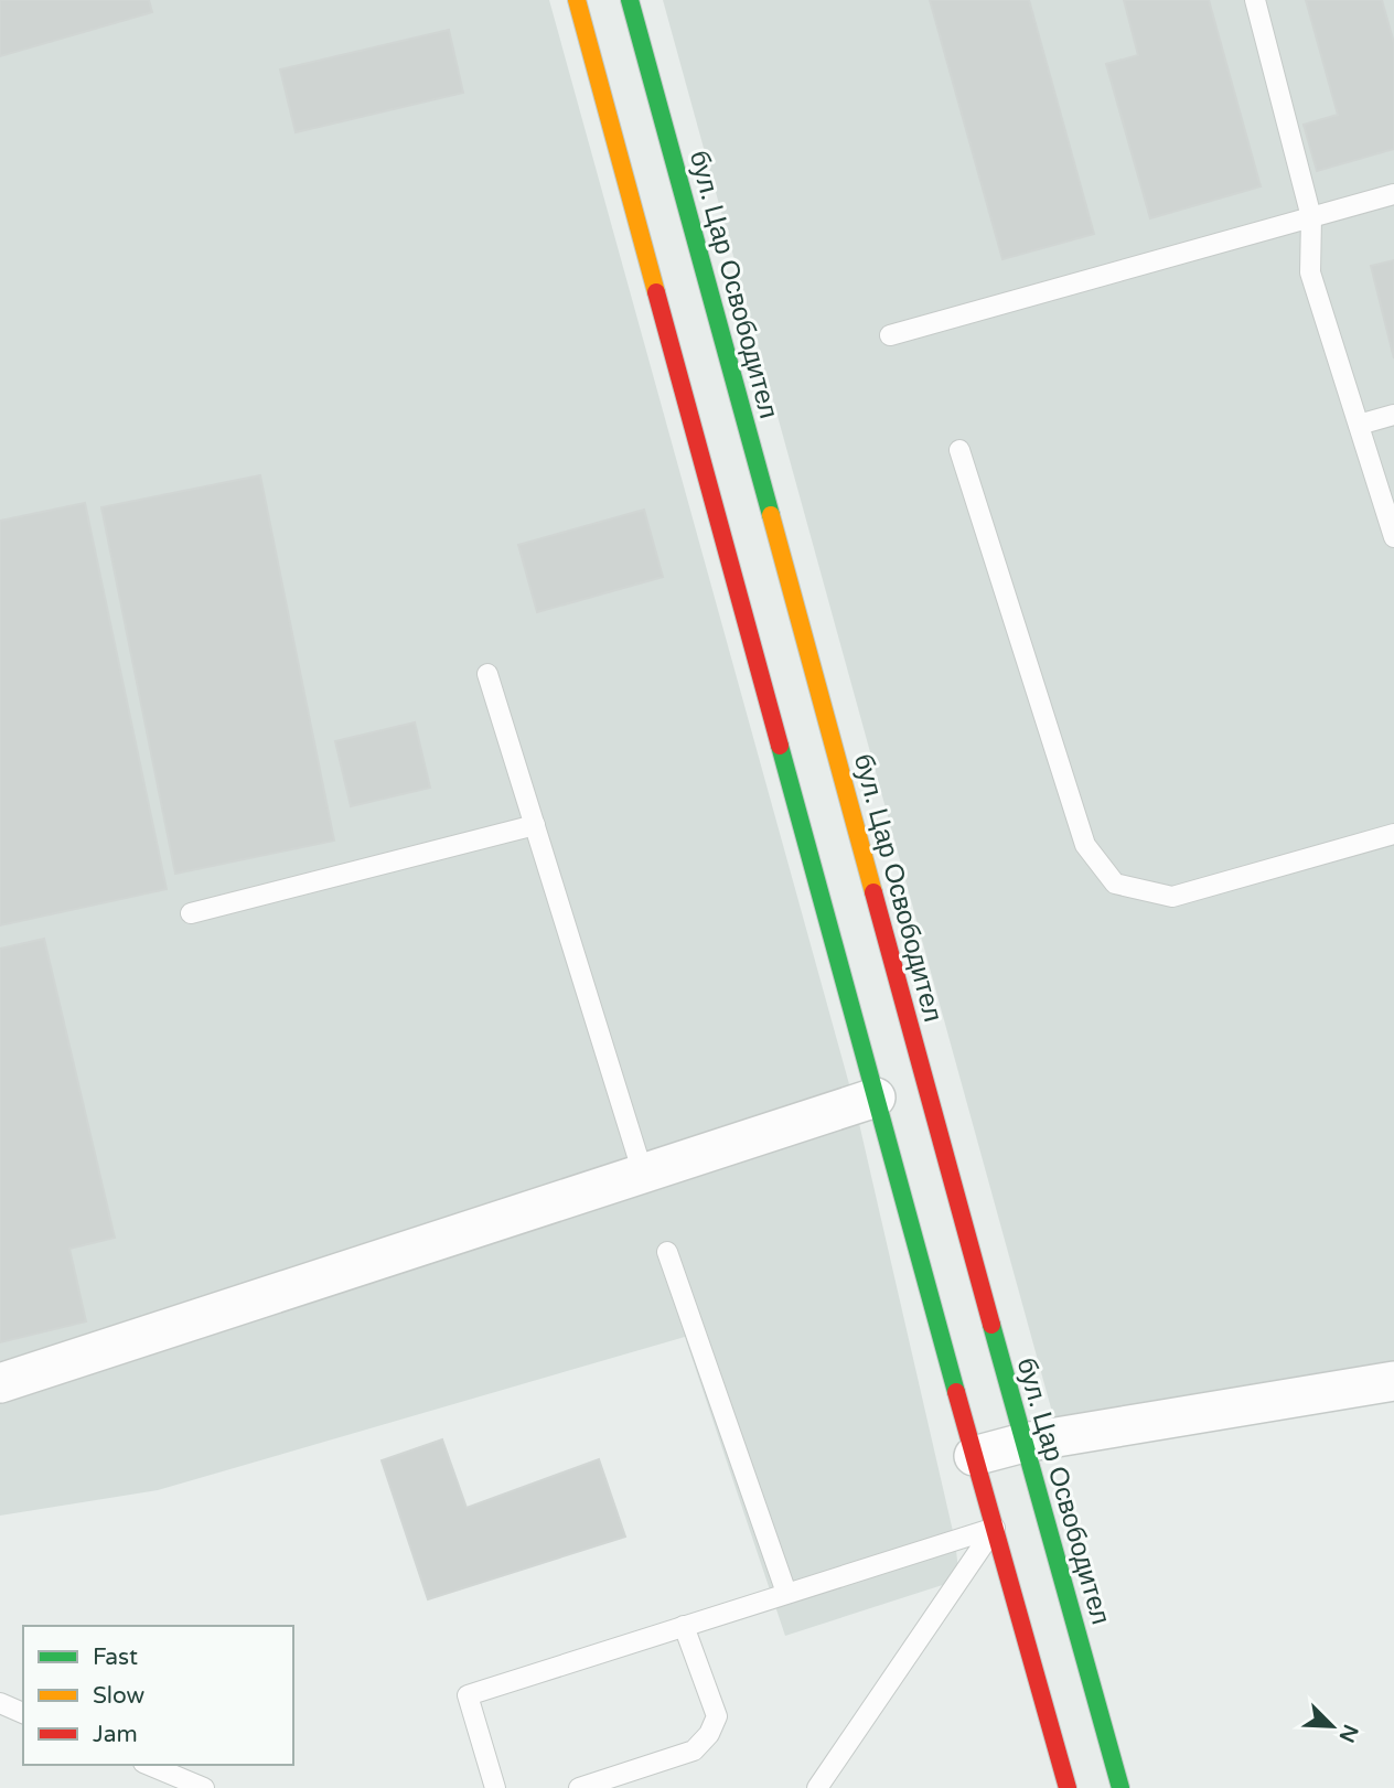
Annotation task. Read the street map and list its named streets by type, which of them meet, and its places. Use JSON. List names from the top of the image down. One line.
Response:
{"streets":{"main road":["бул. Цар Освободител"]},"legend":["Fast","Slow","Jam"],"north":"bottom right"}
